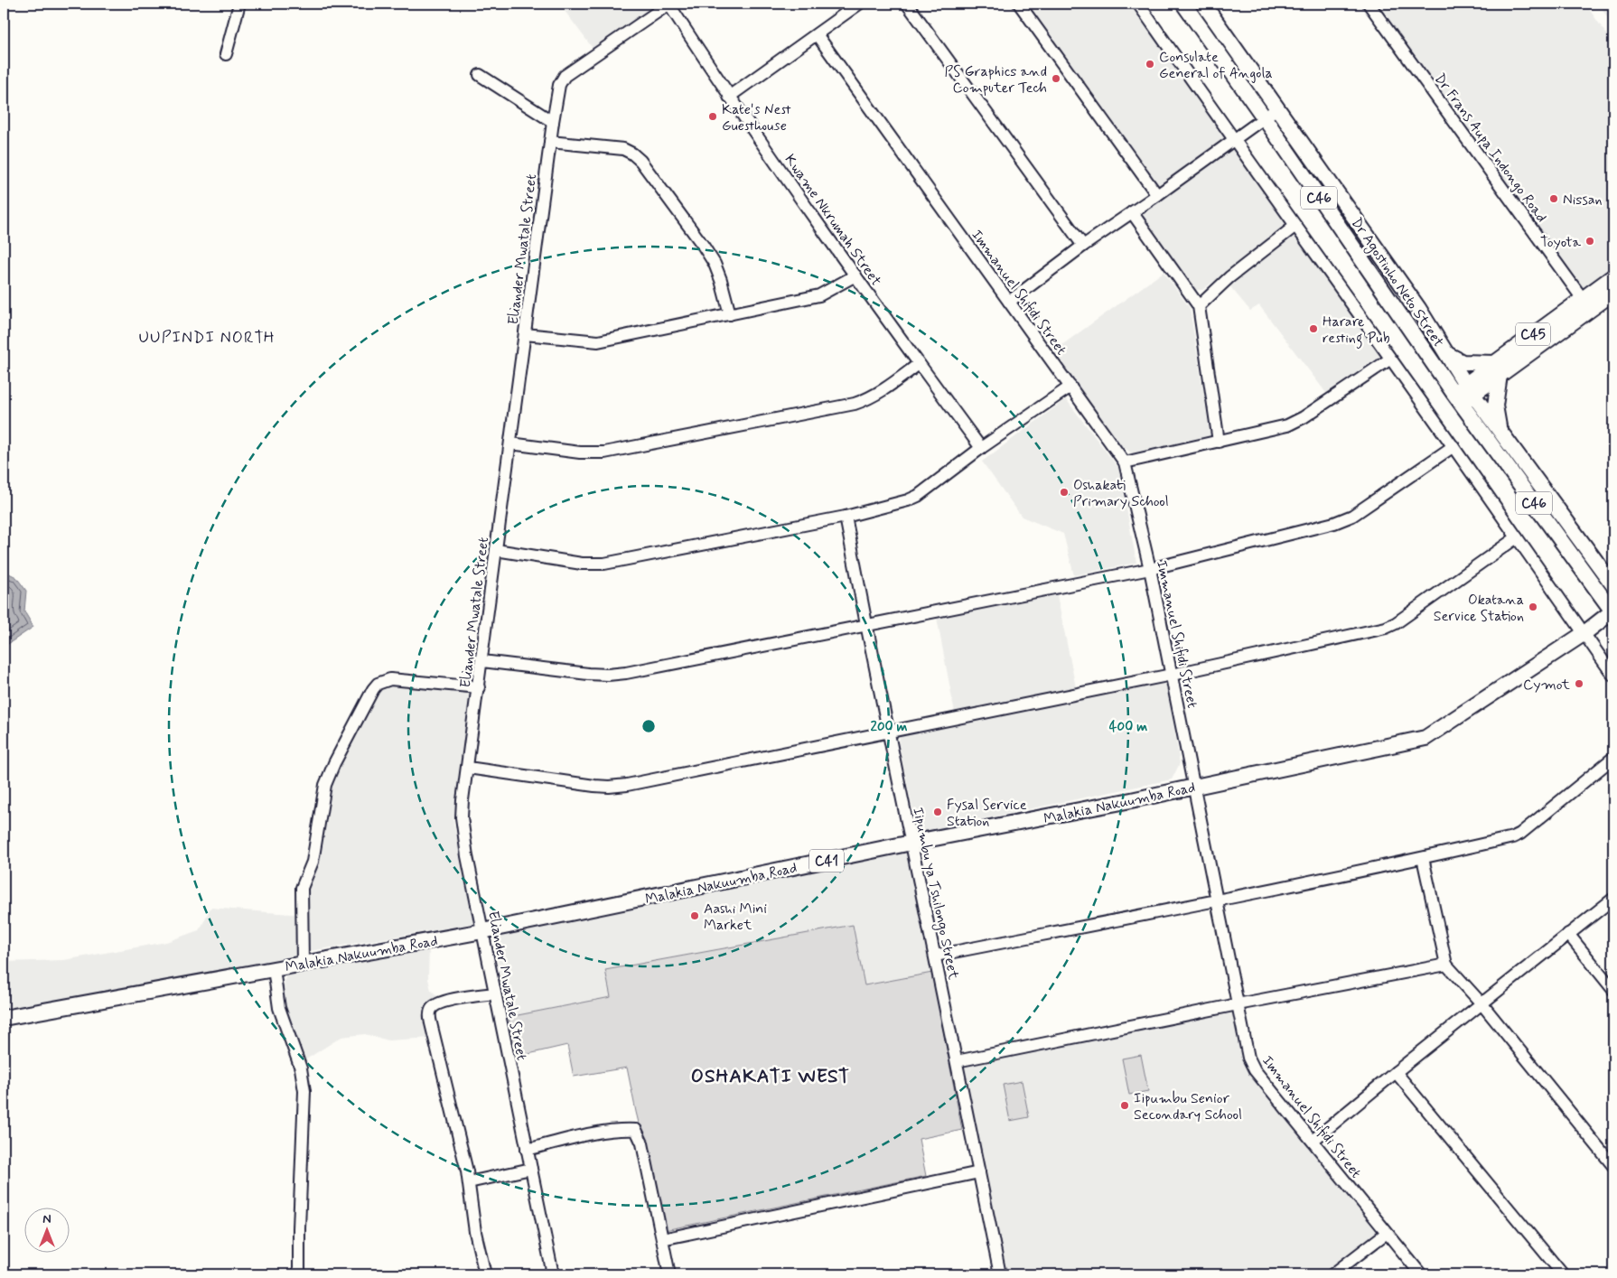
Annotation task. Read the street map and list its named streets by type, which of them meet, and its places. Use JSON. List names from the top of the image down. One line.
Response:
{"streets":{"main road":["C46","Dr Agostinho Neto Street","C45","Malakia Nakuumba Road","C41"],"street":["Dr Frans Aupa Indongo Road","Kwame Nkrumah Street","Eliander Mwatale Street","Immanuel Shifidi Street","Iipumbu ya Tshilongo Street"]},"crossings":[["Dr Frans Aupa Indongo Road","C45"],["C46","Dr Agostinho Neto Street"],["C46","C45"],["C46","Malakia Nakuumba Road"],["Kwame Nkrumah Street","Eliander Mwatale Street"],["Eliander Mwatale Street","Malakia Nakuumba Road"],["Dr Agostinho Neto Street","C45"],["Immanuel Shifidi Street","Malakia Nakuumba Road"],["Malakia Nakuumba Road","Iipumbu ya Tshilongo Street"]],"districts":["UUPINDI NORTH","OSHAKATI WEST"],"places":["Consulate General of Angola","PS Graphics and Computer Tech","Kate's Nest Guesthouse","Nissan","Toyota","Harare resting Pub","Oshakati Primary School","Okatana Service Station","Cymot","Fysal Service Station","Aashi Mini Market","Iipumbu Senior Secondary School"],"north":"top","rings":["200 m","400 m"]}
